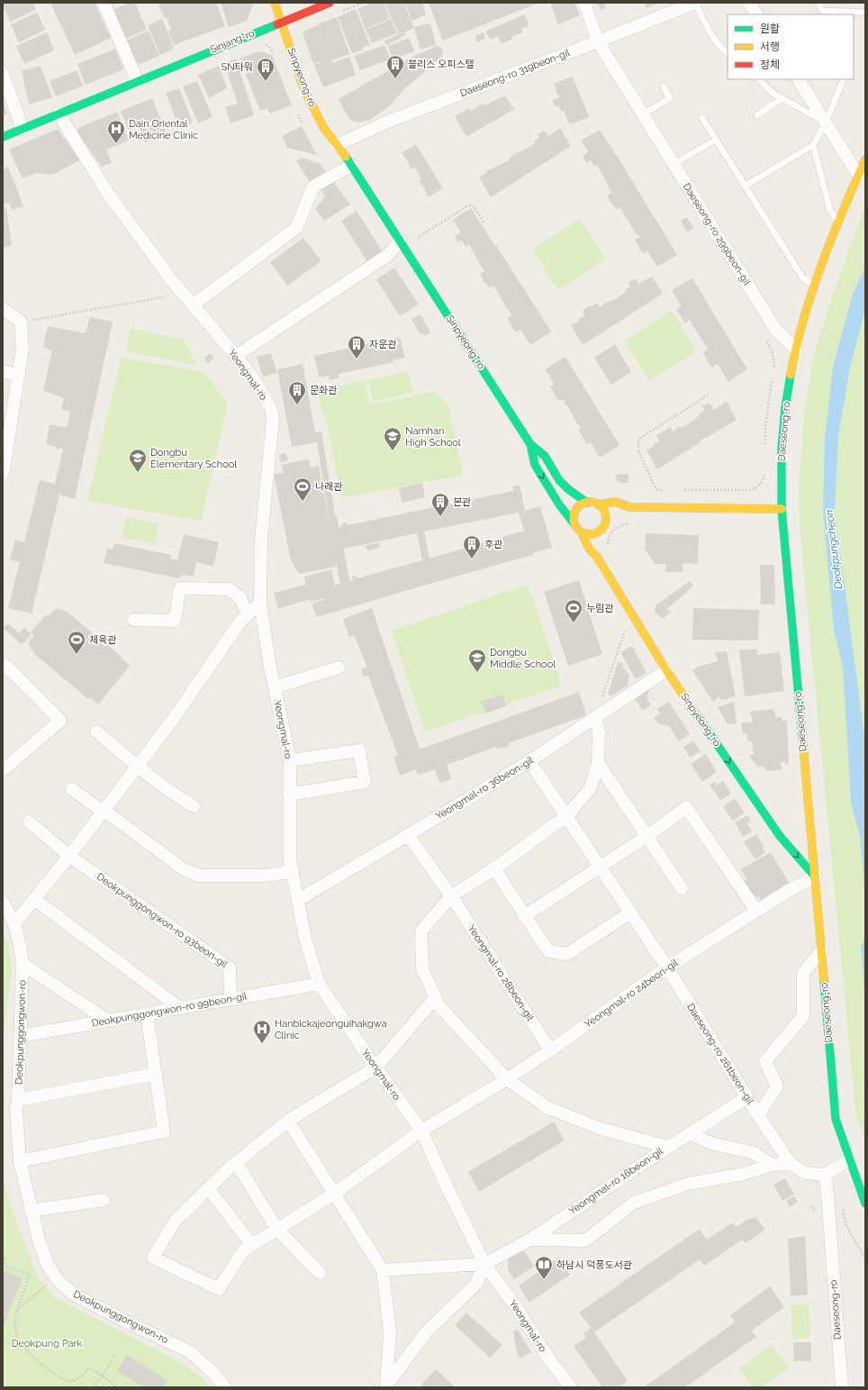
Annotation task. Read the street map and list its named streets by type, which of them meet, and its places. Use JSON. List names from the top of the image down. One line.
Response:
{"streets":{"street":["Sinjang-ro","Daeseong-ro 319beon-gil","Sinpyeong-ro","Daeseong-ro 299beon-gil","Yeongmal-ro","Daeseong-ro","Yeongmal-ro 36beon-gil","Deokpunggongwon-ro 93beon-gil","Yeongmal-ro 28beon-gil","Yeongmal-ro 24beon-gil","Deokpunggongwon-ro 99beon-gil","Deokpunggongwon-ro","Daeseong-ro 261beon-gil","Yeongmal-ro 16beon-gil"]},"crossings":[["Sinjang-ro","Sinpyeong-ro"],["Sinjang-ro","Yeongmal-ro"],["Daeseong-ro 319beon-gil","Sinpyeong-ro"],["Daeseong-ro 319beon-gil","Daeseong-ro 299beon-gil"],["Sinpyeong-ro","Daeseong-ro"],["Sinpyeong-ro","Yeongmal-ro 36beon-gil"],["Sinpyeong-ro","Yeongmal-ro 24beon-gil"],["Daeseong-ro 299beon-gil","Daeseong-ro"],["Yeongmal-ro","Yeongmal-ro 36beon-gil"],["Yeongmal-ro","Yeongmal-ro 24beon-gil"],["Yeongmal-ro","Deokpunggongwon-ro 99beon-gil"],["Yeongmal-ro","Yeongmal-ro 16beon-gil"],["Daeseong-ro","Yeongmal-ro 24beon-gil"],["Daeseong-ro","Daeseong-ro 261beon-gil"],["Yeongmal-ro 36beon-gil","Yeongmal-ro 28beon-gil"],["Yeongmal-ro 36beon-gil","Daeseong-ro 261beon-gil"],["Deokpunggongwon-ro 93beon-gil","Deokpunggongwon-ro 99beon-gil"],["Yeongmal-ro 28beon-gil","Yeongmal-ro 24beon-gil"],["Yeongmal-ro 24beon-gil","Daeseong-ro 261beon-gil"],["Deokpunggongwon-ro 99beon-gil","Deokpunggongwon-ro"],["Daeseong-ro 261beon-gil","Yeongmal-ro 16beon-gil"]],"water":["Deokpungcheon"],"parks":["Deokpung Park"],"places":{"building":["블리스 오피스텔","SN타워","자운관","문화관","본관","후관"],"hospital":["Dain Oriental Medicine Clinic","Hanbickajeonguihakgwa Clinic"],"school or university":["Namhan High School","Dongbu Elementary School","Dongbu Middle School"],"sports":["나래관","누림관","체육관"],"library":["하남시 덕풍도서관"]},"legend":["원활","서행","정체"]}
